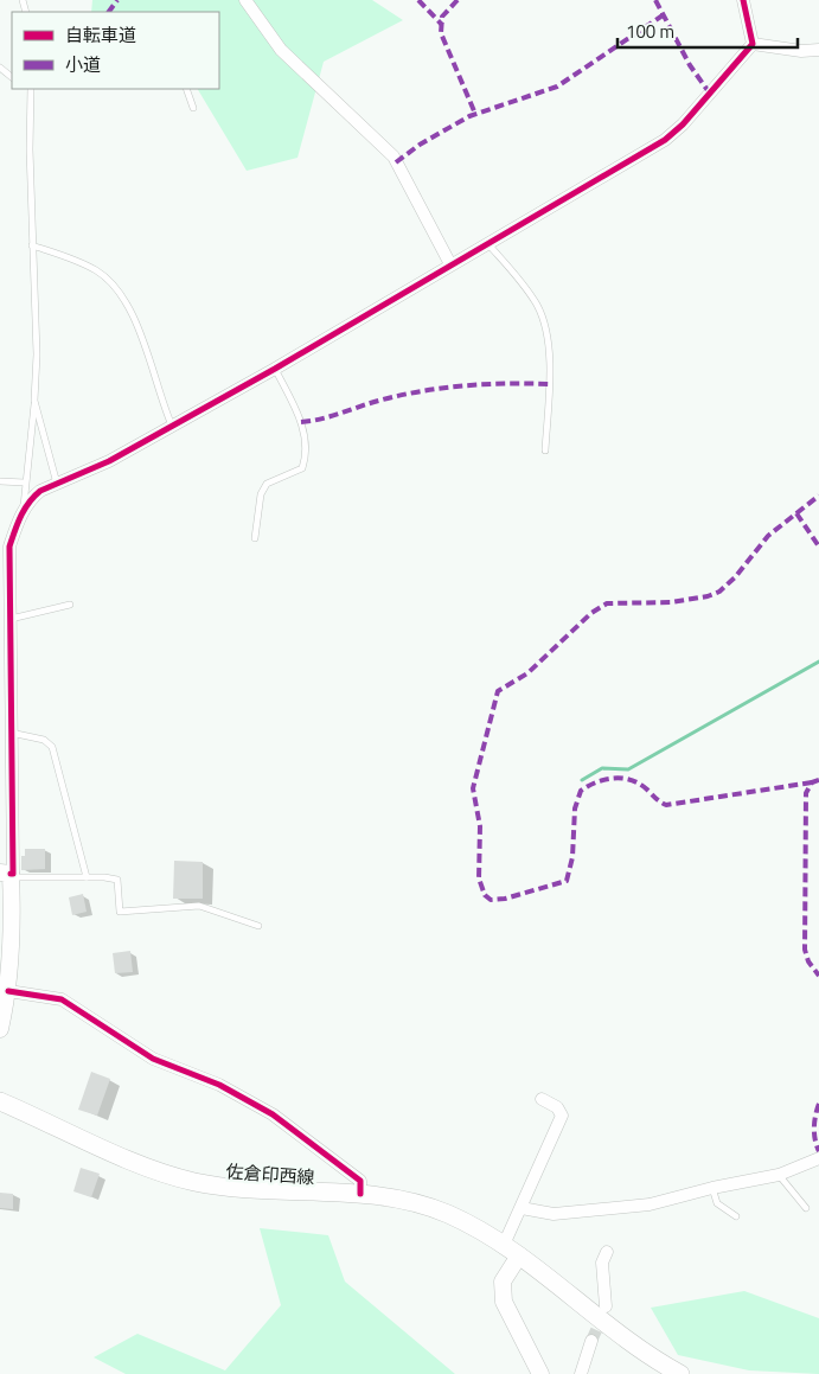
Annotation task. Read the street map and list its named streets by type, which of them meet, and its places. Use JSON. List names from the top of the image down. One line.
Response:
{"streets":{"main road":["佐倉印西線"]},"legend":["自転車道","小道"],"scale_bar":"100 m"}
